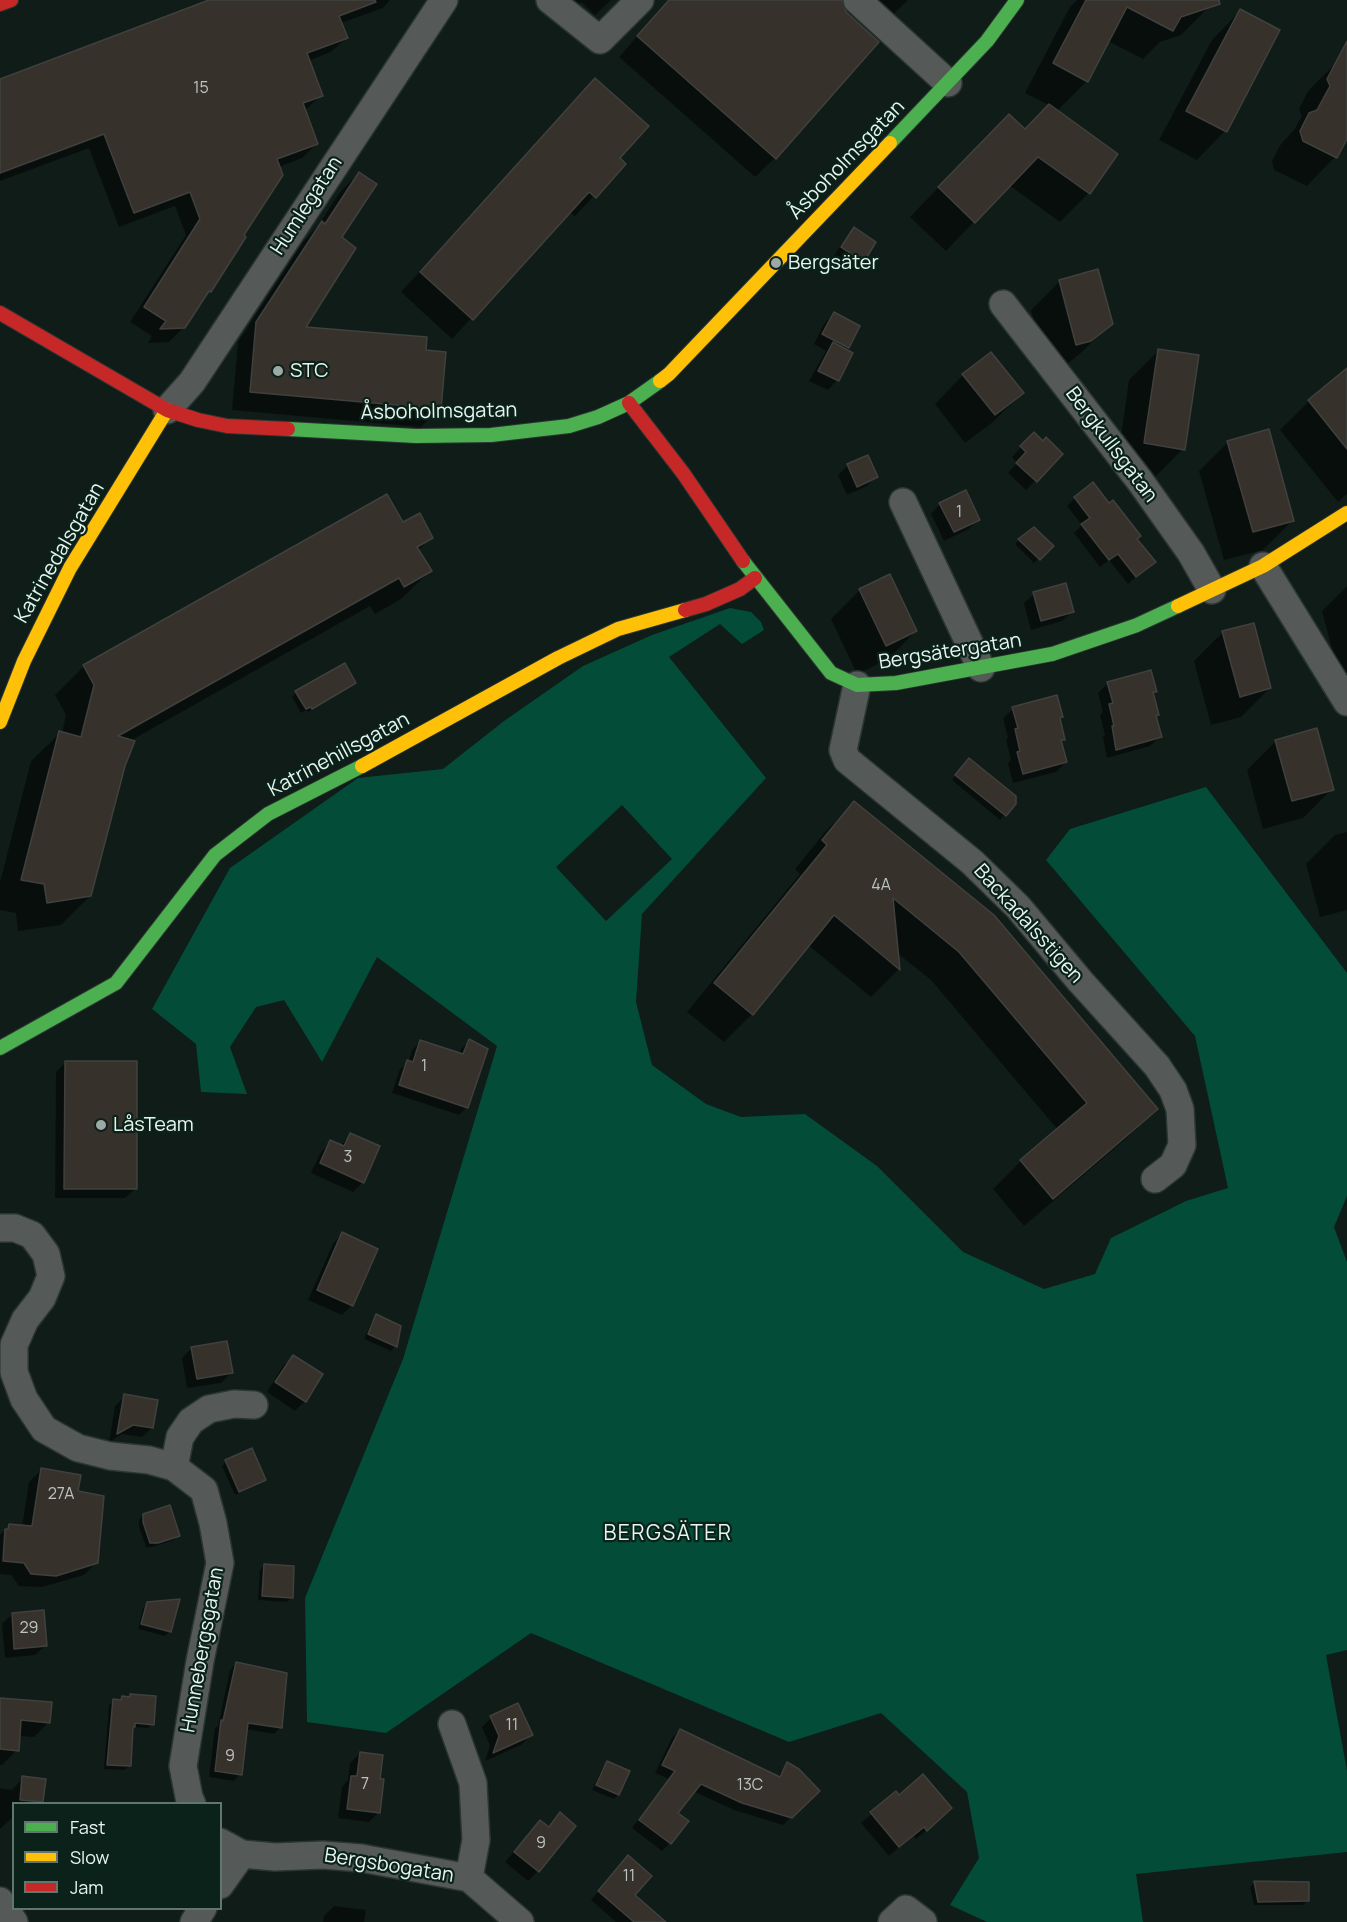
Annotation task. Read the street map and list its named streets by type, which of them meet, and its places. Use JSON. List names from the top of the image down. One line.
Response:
{"streets":{"main road":["Åsboholmsgatan","Katrinedalsgatan","Bergsätergatan","Katrinehillsgatan"],"street":["Humlegatan","Bergkullsgatan","Backadalsstigen","Hunnebergsgatan","Bergsbogatan"]},"crossings":[["Åsboholmsgatan","Humlegatan"],["Åsboholmsgatan","Katrinedalsgatan"],["Åsboholmsgatan","Bergsätergatan"],["Humlegatan","Katrinedalsgatan"],["Bergkullsgatan","Bergsätergatan"],["Bergsätergatan","Katrinehillsgatan"],["Bergsätergatan","Backadalsstigen"]],"districts":["BERGSÄTER"],"places":["Bergsäter","STC","LåsTeam"],"house_numbers":["15","1","4A","1","3","27A","29","11","9","7","13C","9","11"],"legend":["Fast","Slow","Jam"]}
